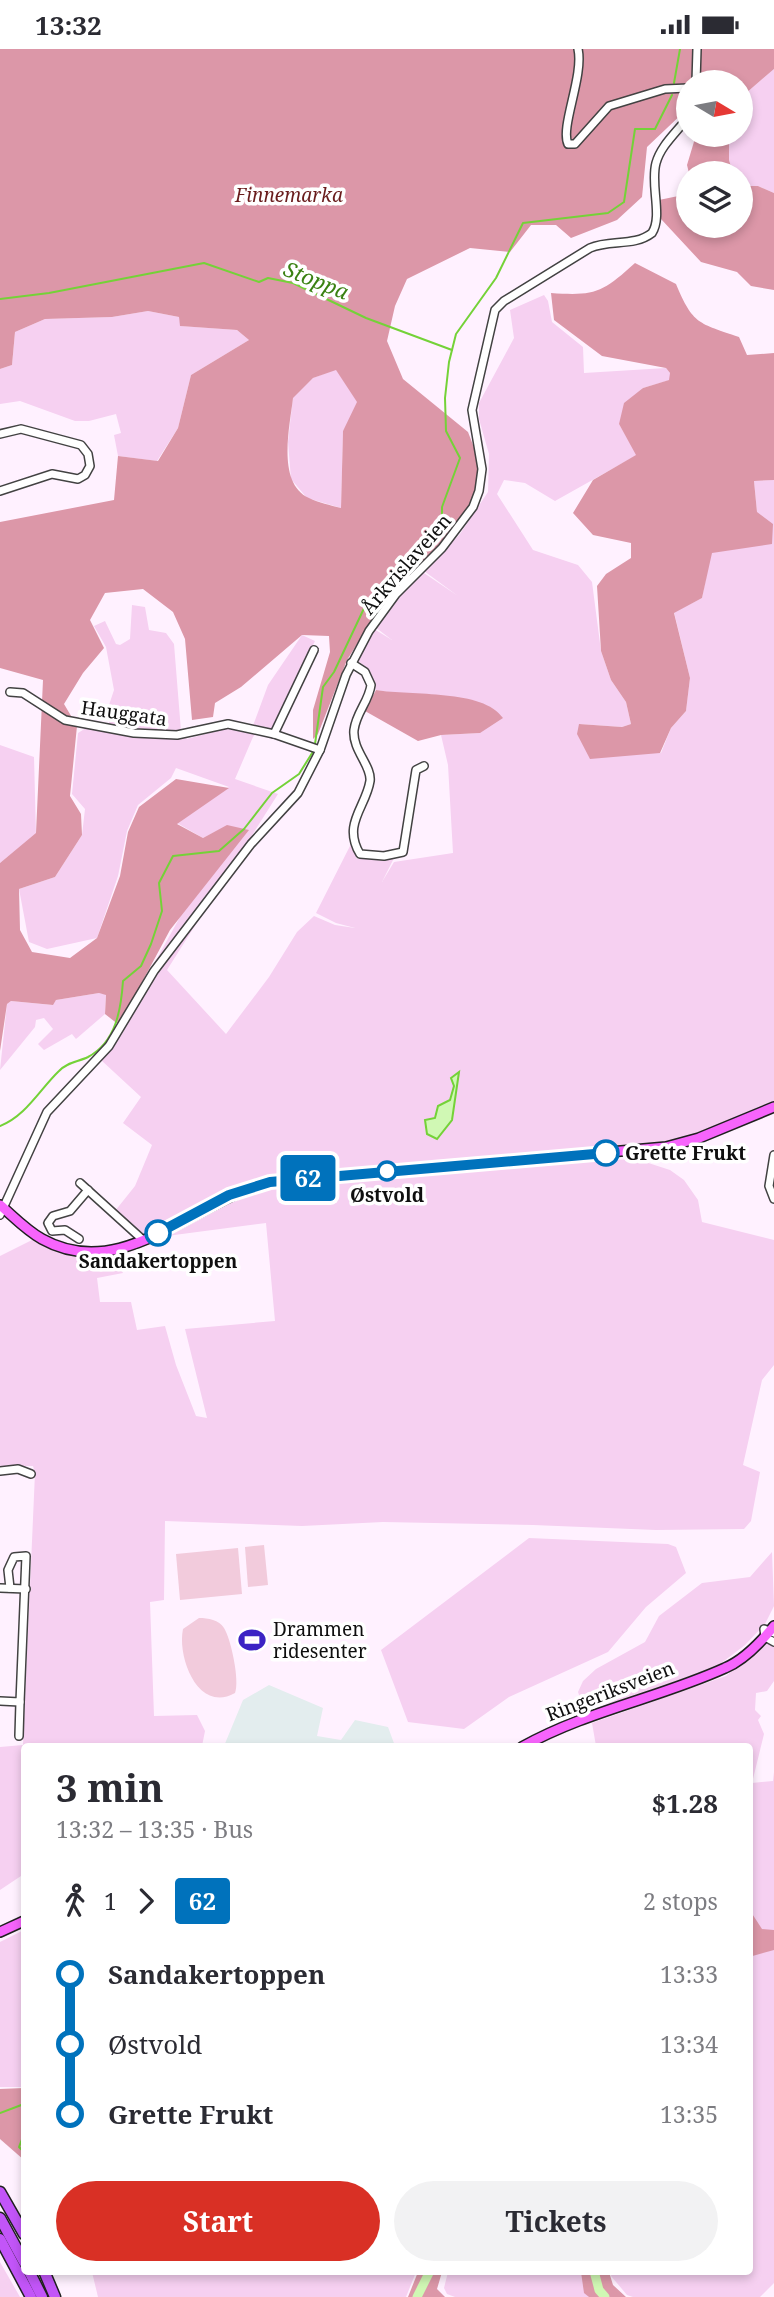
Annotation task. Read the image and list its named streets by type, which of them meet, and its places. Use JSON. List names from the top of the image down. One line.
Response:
{"streets":{"main road":["Ringeriksveien"],"street":["Årkvislaveien","Hauggata"]},"crossings":[["Årkvislaveien","Hauggata"]],"water":["Stoppa"],"parks":["Finnemarka"],"places":{"other":["Grette Frukt","Østvold","Sandakertoppen"],"sports":["Drammen ridesenter"]},"lines":["bus line 62"],"north":"right","page":{"status":"13:32","on_map":"62","heading":["3 min","13:32 – 13:35 · Bus","$1.28"],"legs":["1","62","2 stops"],"list":[{"name":"Sandakertoppen","value":"13:33"},{"name":"Østvold","value":"13:34"},{"name":"Grette Frukt","value":"13:35"}],"buttons":["Start","Tickets"]}}
